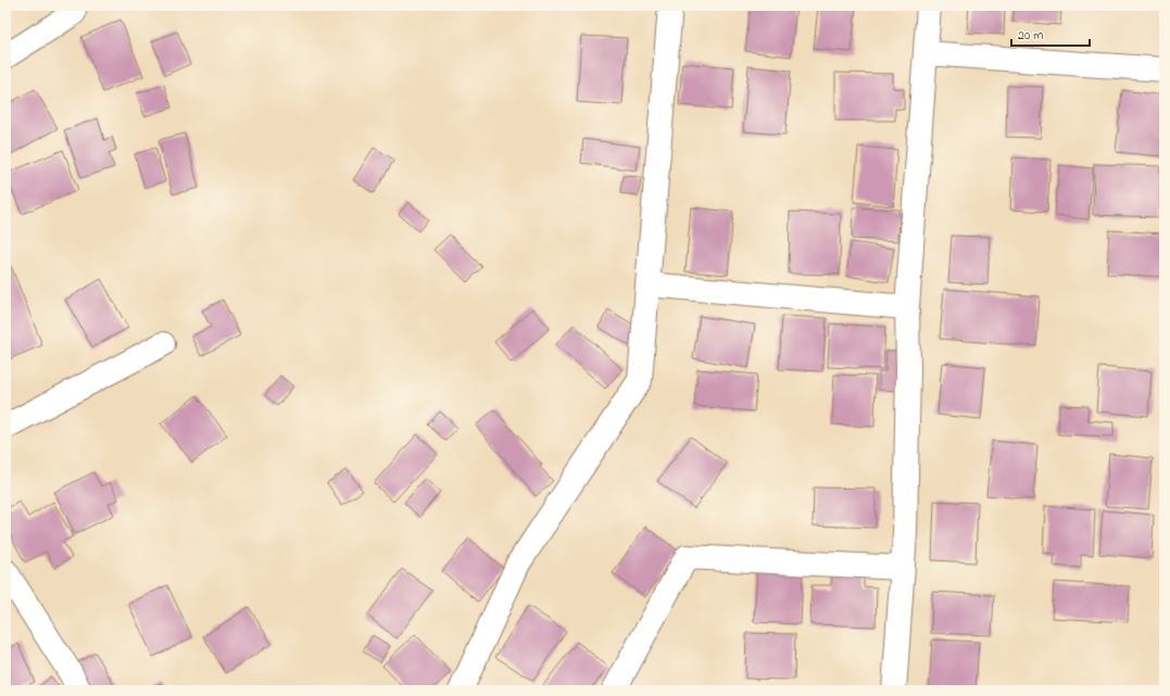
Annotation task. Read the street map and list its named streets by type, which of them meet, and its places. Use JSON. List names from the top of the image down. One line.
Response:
{"scale_bar":"20 m"}
